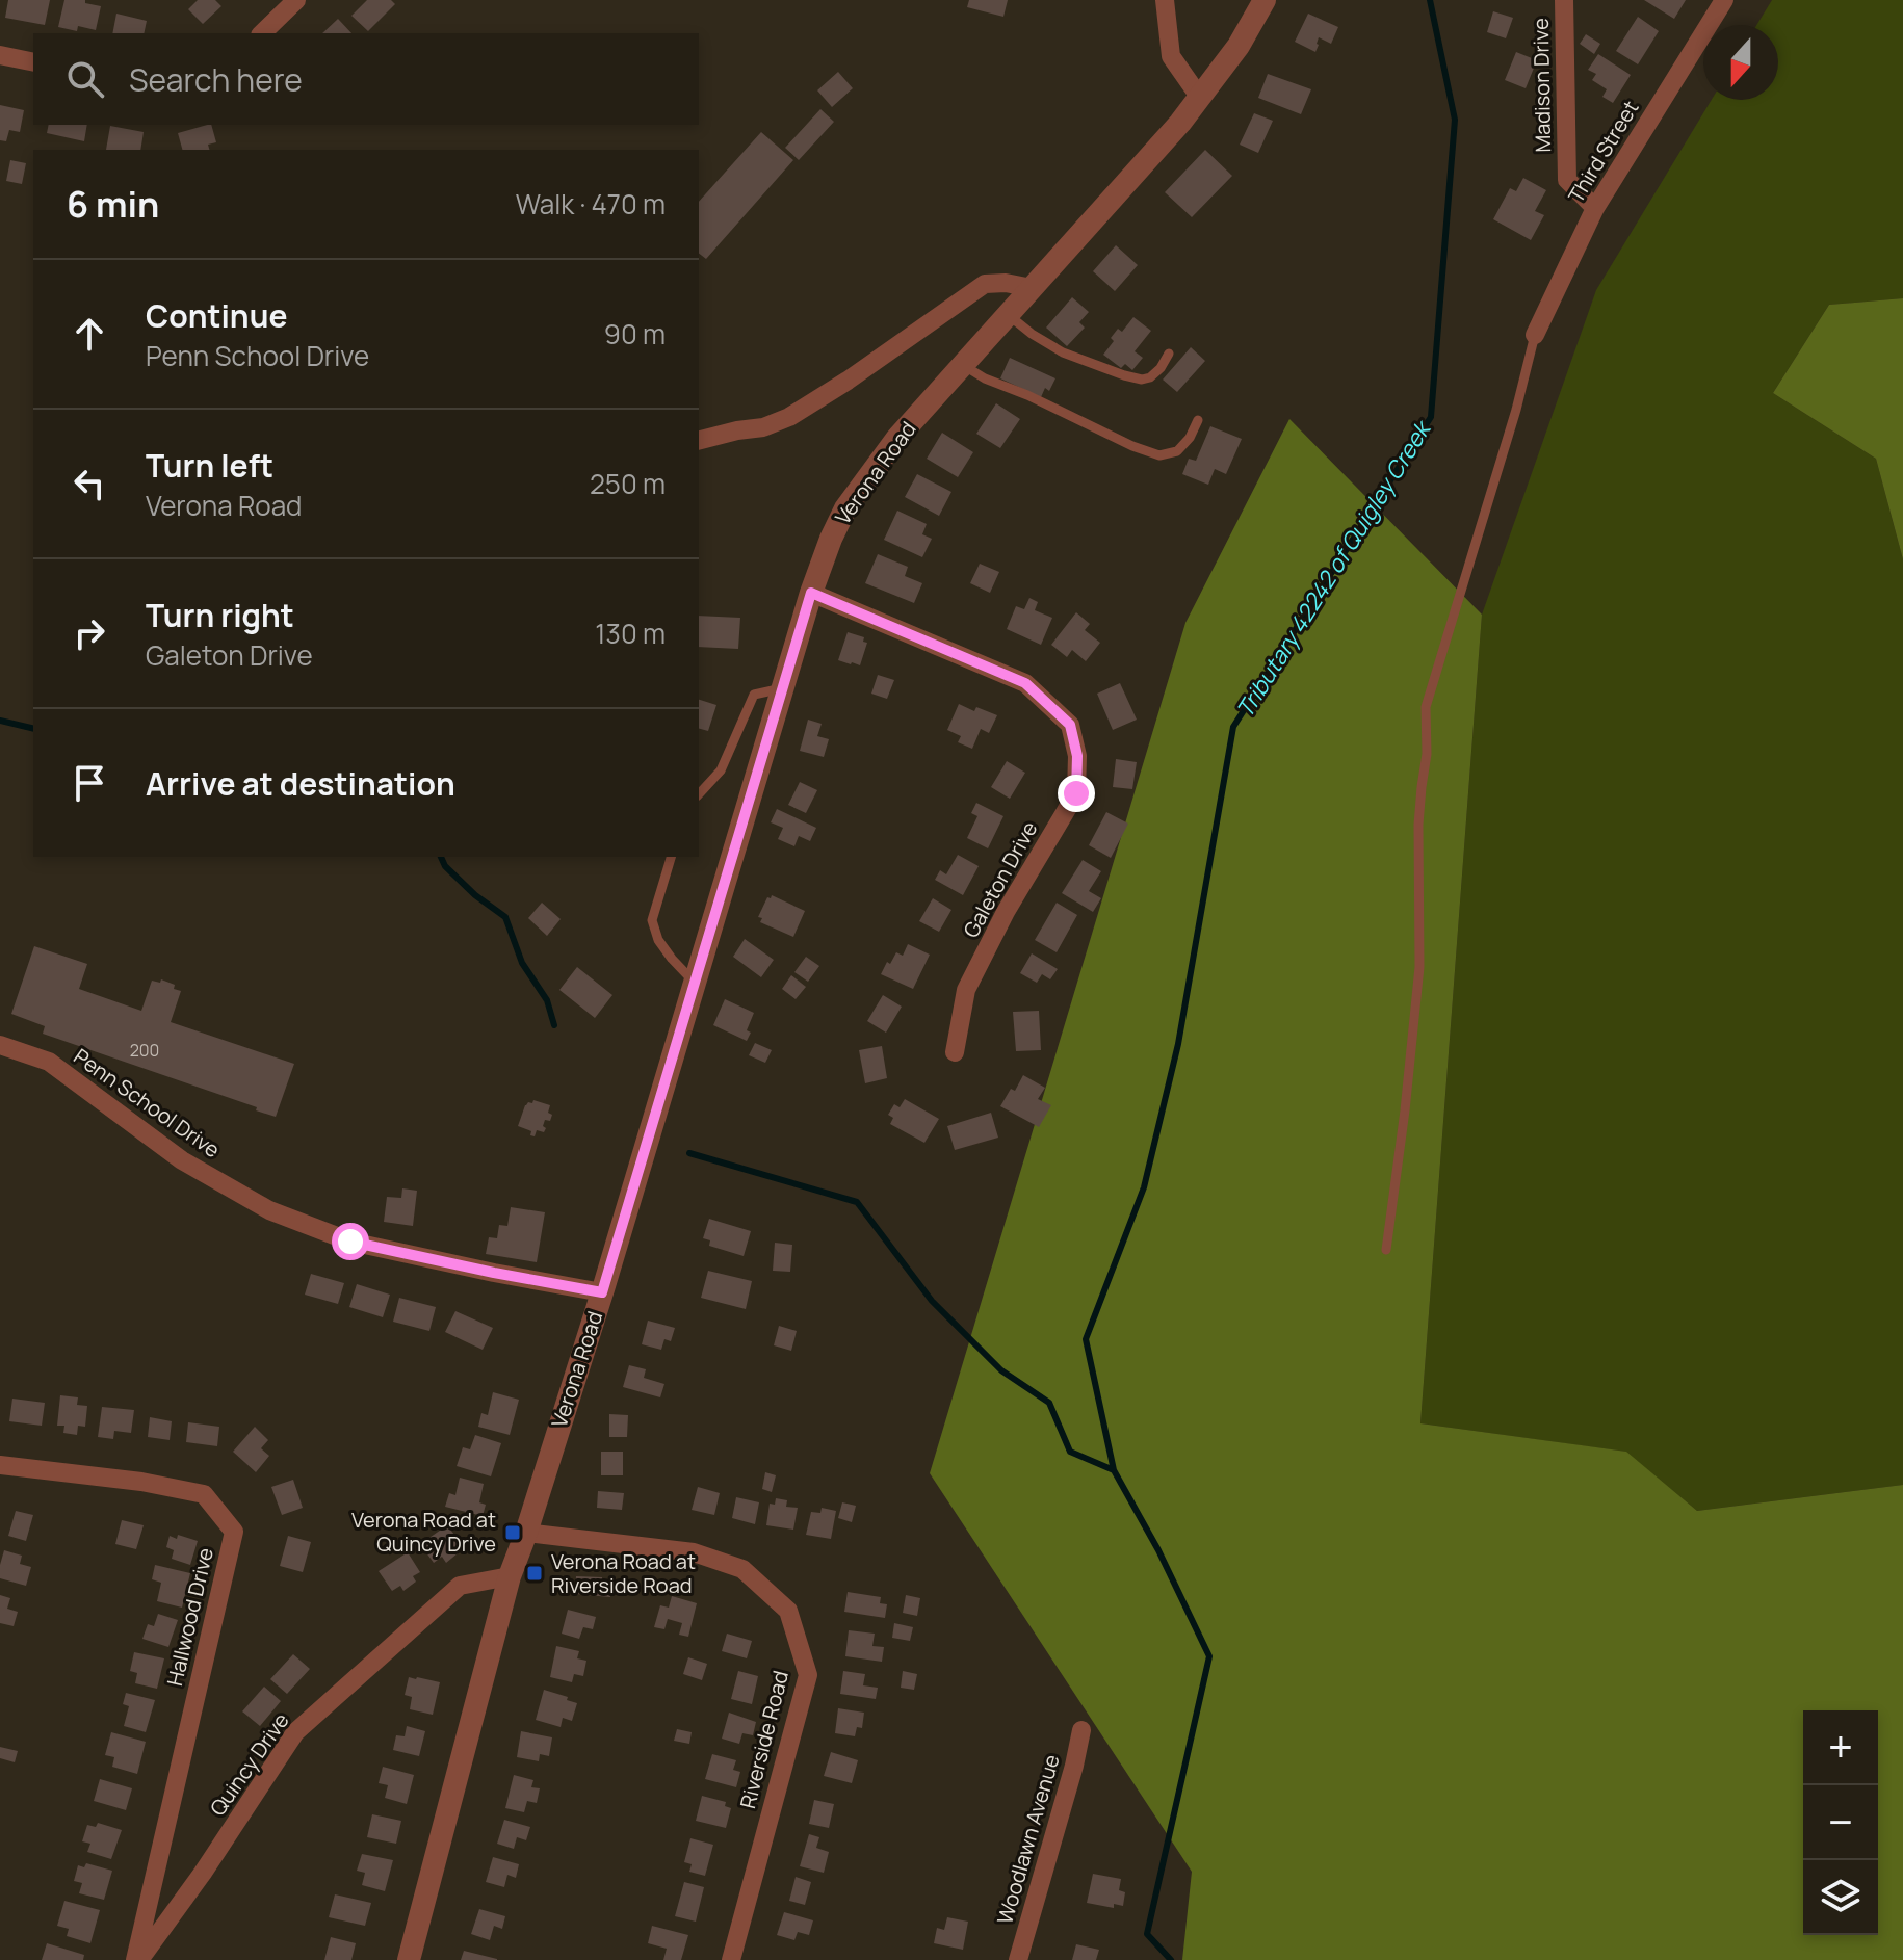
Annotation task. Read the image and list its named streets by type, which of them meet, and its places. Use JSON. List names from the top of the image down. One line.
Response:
{"streets":{"street":["Madison Drive","Third Street","Verona Road","Galeton Drive","Penn School Drive","Hallwood Drive","Riverside Road","Quincy Drive","Woodlawn Avenue"]},"crossings":[["Madison Drive","Third Street"],["Verona Road","Galeton Drive"],["Verona Road","Penn School Drive"],["Verona Road","Riverside Road"],["Verona Road","Quincy Drive"],["Hallwood Drive","Quincy Drive"]],"water":["Tributary 42242 of Quigley Creek"],"places":{"transit":["Verona Road at Quincy Drive","Verona Road at Riverside Road"]},"house_numbers":["200"],"north":"bottom","page":{"search":"Search here","heading":["6 min","Walk · 470 m"],"list":[["Continue","Penn School Drive","90 m"],["Turn left","Verona Road","250 m"],["Turn right","Galeton Drive","130 m"],"Arrive at destination"],"map_buttons":["+","−"]}}
